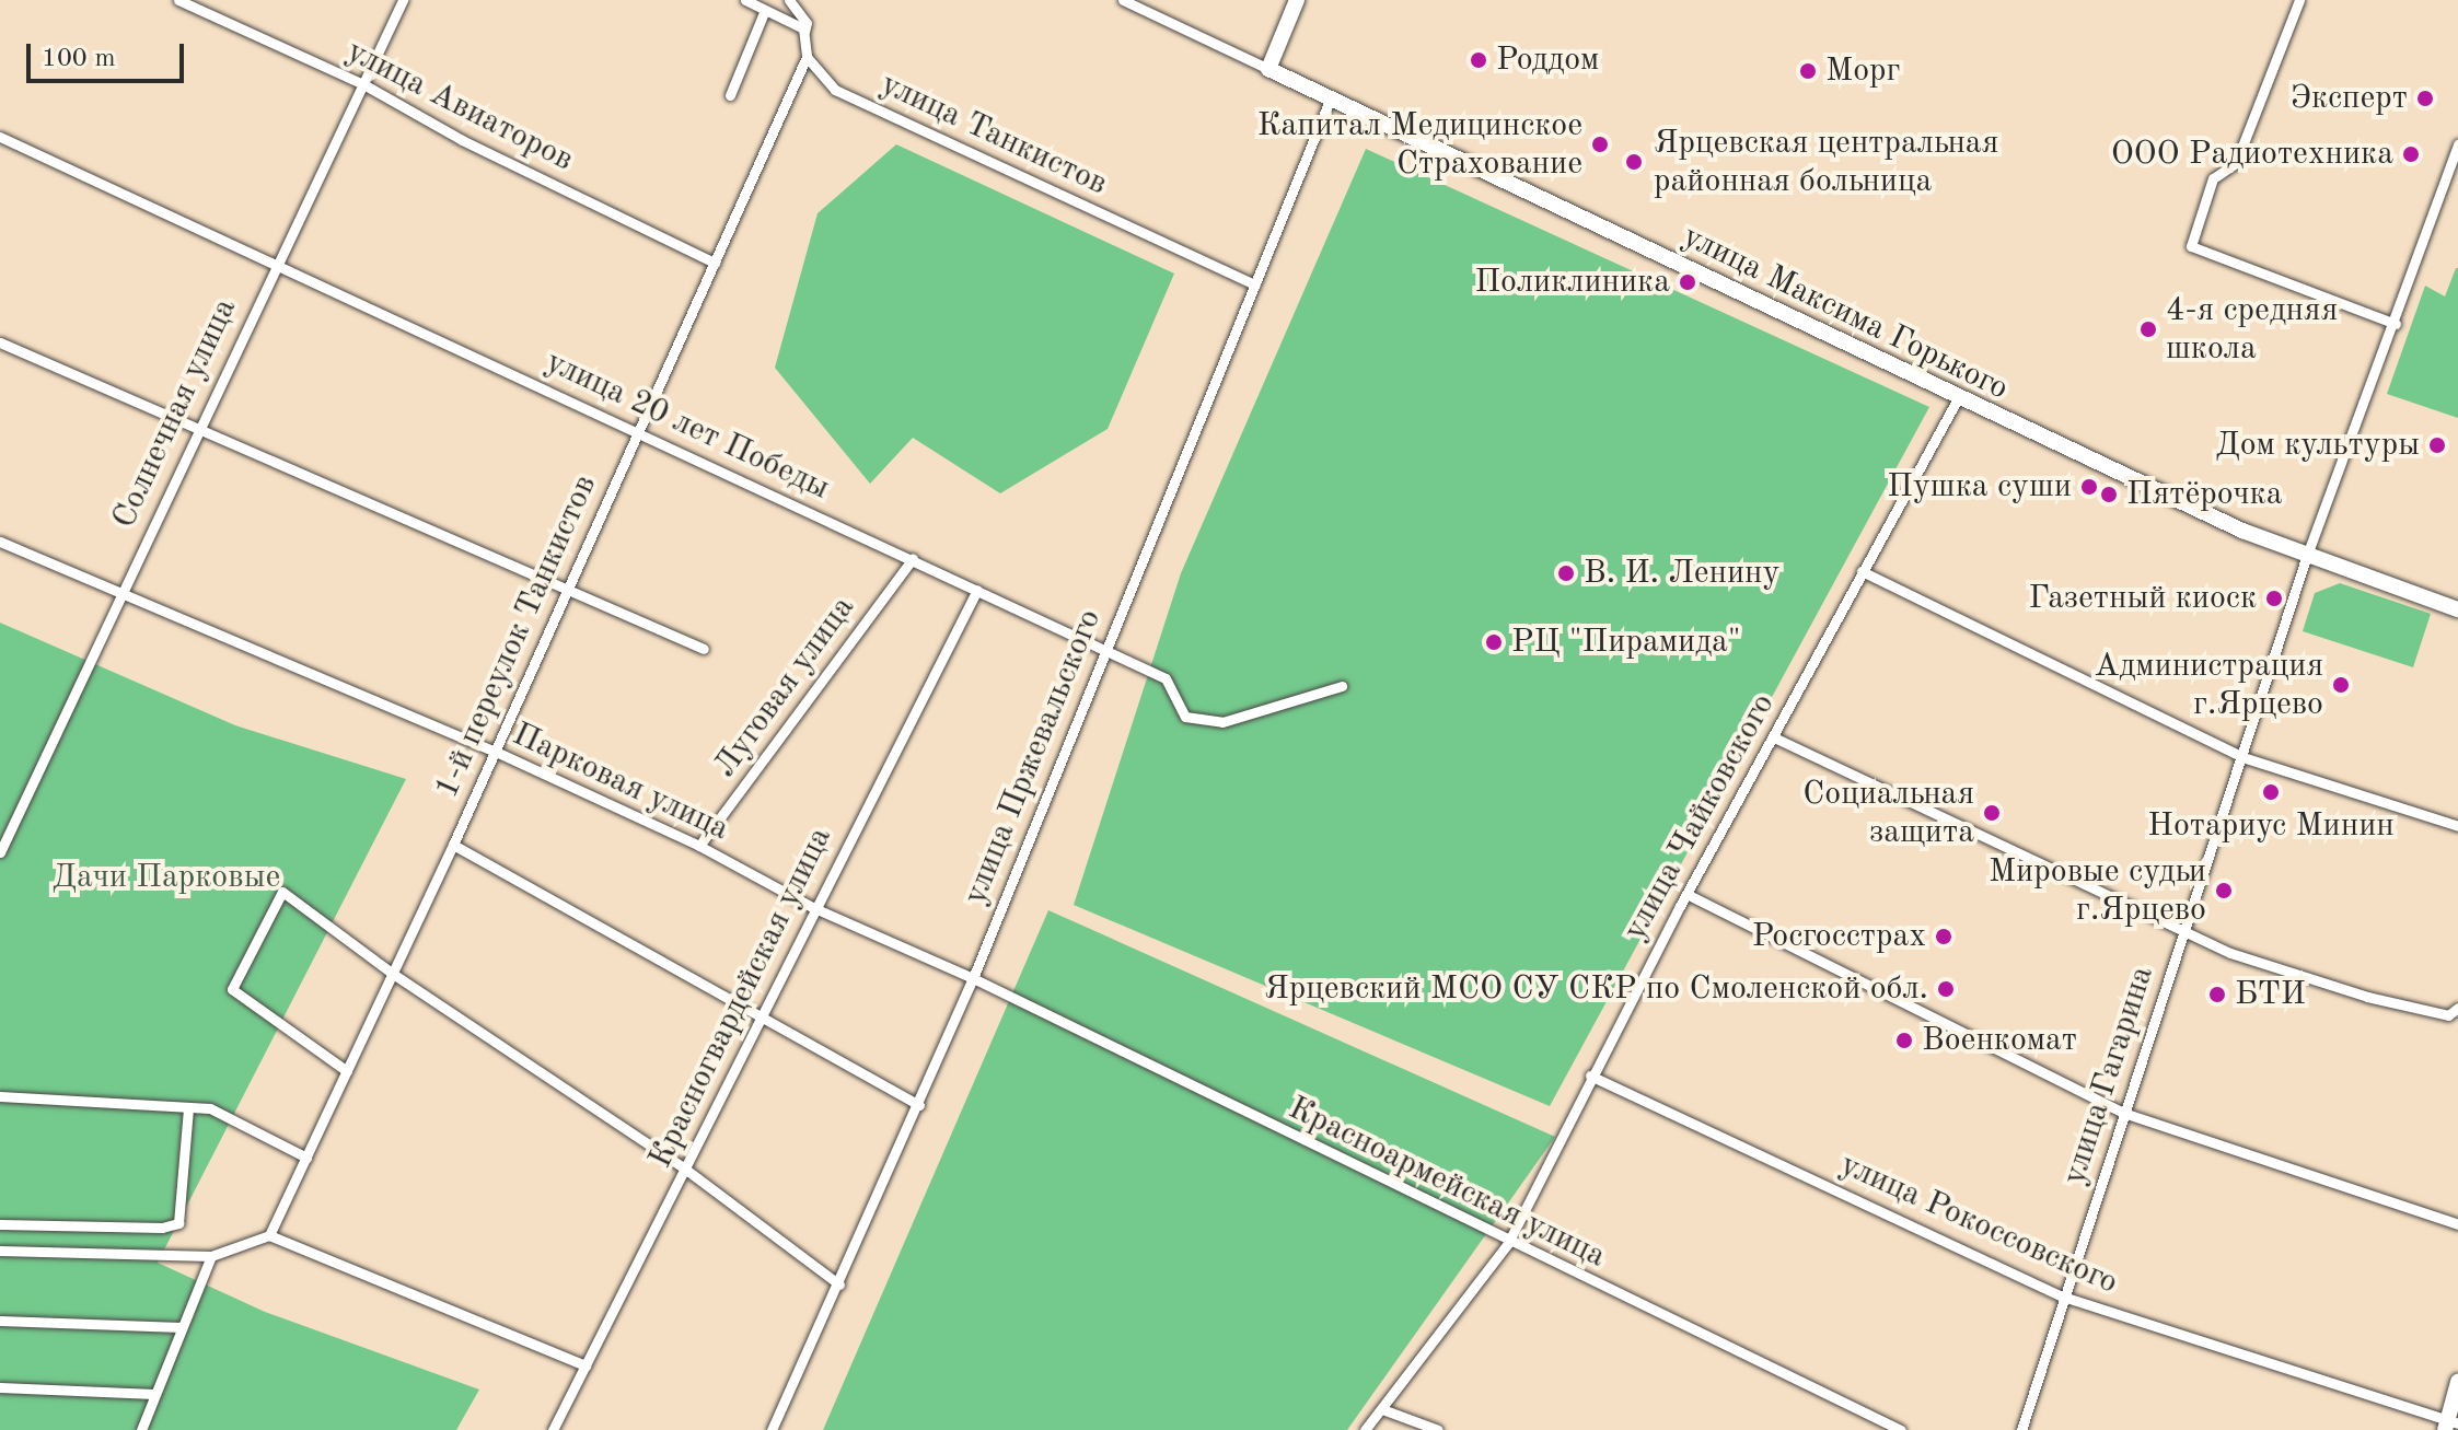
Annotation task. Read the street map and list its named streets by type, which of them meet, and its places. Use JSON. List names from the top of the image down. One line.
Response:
{"streets":{"street":["улица Авиаторов","улица Танкистов","улица Максима Горького","Солнечная улица","улица 20 лет Победы","1-й переулок Танкистов","Луговая улица","улица Пржевальского","Парковая улица","улица Чайковского","Красногвардейская улица","улица Гагарина","Красноармейская улица","улица Рокоссовского"]},"crossings":[["улица Авиаторов","Солнечная улица"],["улица Авиаторов","1-й переулок Танкистов"],["улица Танкистов","1-й переулок Танкистов"],["улица Танкистов","улица Пржевальского"],["улица Максима Горького","улица Пржевальского"],["улица Максима Горького","улица Чайковского"],["улица Максима Горького","улица Гагарина"],["Солнечная улица","улица 20 лет Победы"],["Солнечная улица","Парковая улица"],["улица 20 лет Победы","1-й переулок Танкистов"],["улица 20 лет Победы","Луговая улица"],["улица 20 лет Победы","улица Пржевальского"],["улица 20 лет Победы","Красногвардейская улица"],["1-й переулок Танкистов","Парковая улица"],["Луговая улица","Парковая улица"],["улица Пржевальского","Парковая улица"],["улица Пржевальского","Красноармейская улица"],["Парковая улица","Красногвардейская улица"],["Парковая улица","Красноармейская улица"],["улица Чайковского","Красноармейская улица"],["улица Чайковского","улица Рокоссовского"],["улица Гагарина","улица Рокоссовского"]],"parks":["Дачи Парковые"],"places":["Роддом","Морг","Эксперт","Капитал Медицинское Страхование","ООО Радиотехника","Ярцевская центральная районная больница","Поликлиника","4-я средняя школа","Дом культуры","Пушка суши","Пятёрочка","В. И. Ленину","Газетный киоск","РЦ \"Пирамида\"","Администрация г.Ярцево","Нотариус Минин","Социальная защита","Мировые судьи г.Ярцево","Росгосстрах","Ярцевский МСО СУ СКР по Смоленской обл.","БТИ","Военкомат"],"scale_bar":"100 m"}
